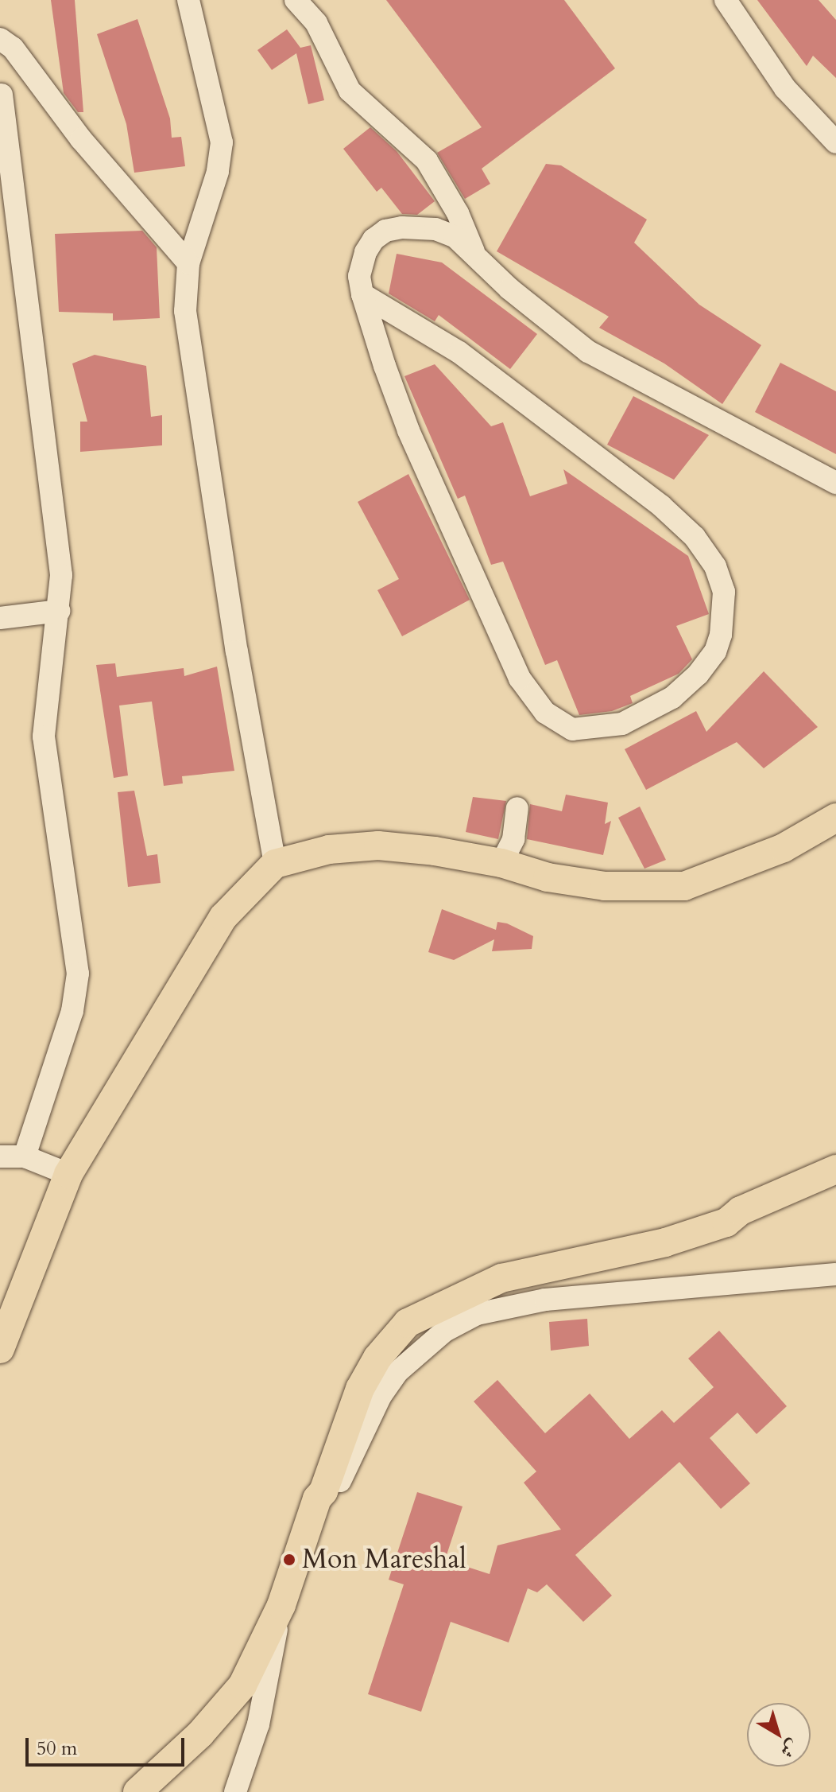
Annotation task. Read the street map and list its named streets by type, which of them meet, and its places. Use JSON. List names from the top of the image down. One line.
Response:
{"places":["Mon Mareshal"],"scale_bar":"50 m","north":"bottom right"}
